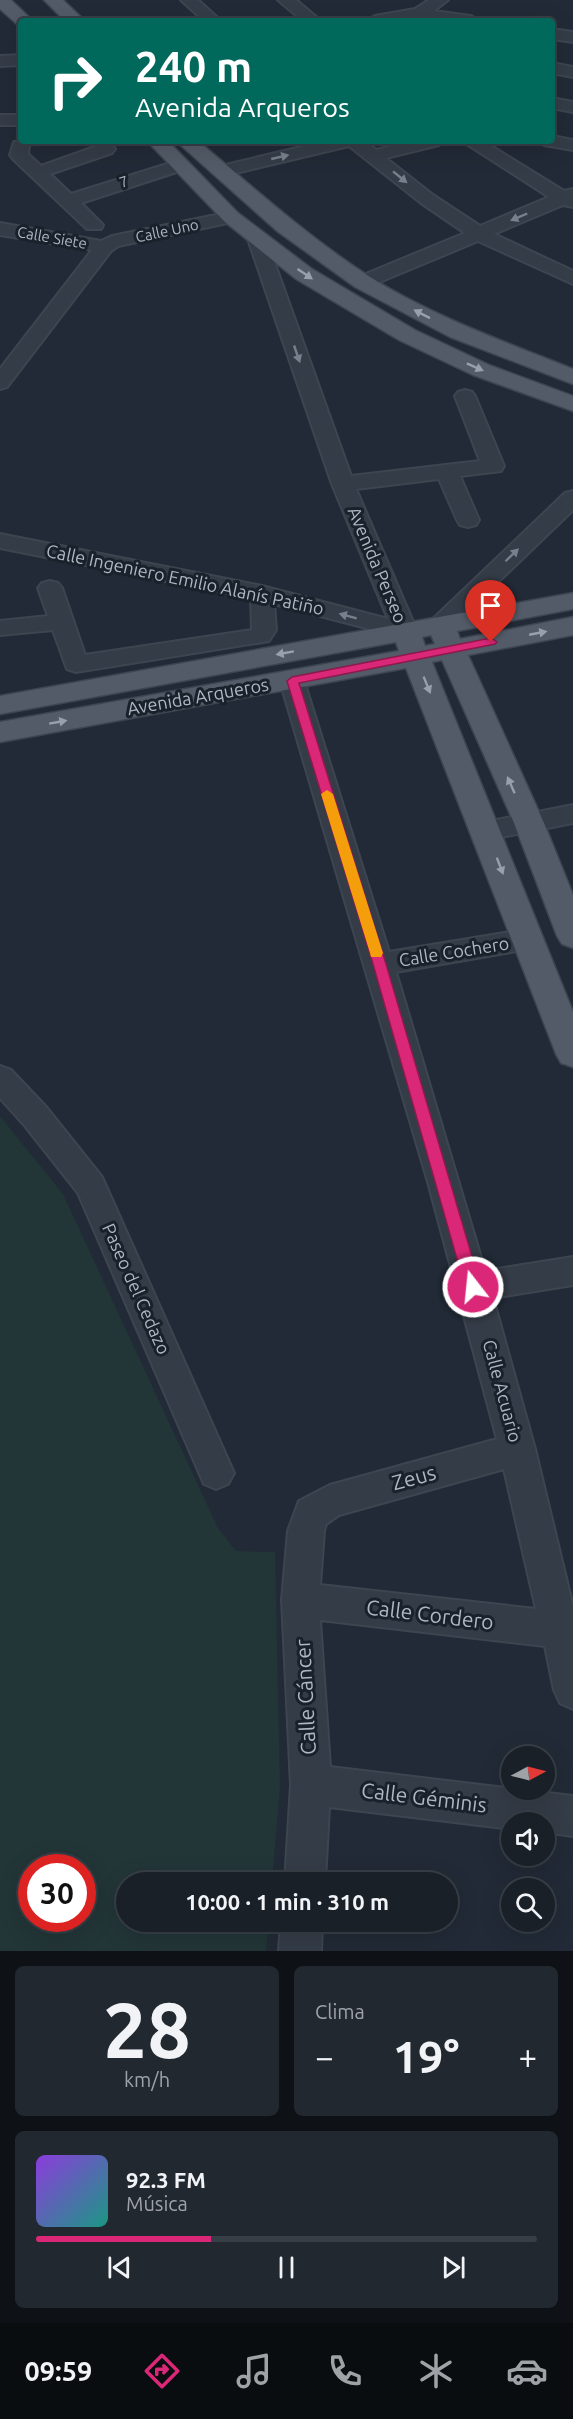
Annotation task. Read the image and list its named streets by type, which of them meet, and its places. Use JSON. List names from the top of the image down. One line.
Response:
{"streets":{"main road":["Avenida Perseo","Avenida Arqueros"],"street":["7","Calle Uno","Calle Siete","Calle Ingeniero Emilio Alanís Patiño","Calle Cochero","Paseo del Cedazo","Calle Acuario","Zeus","Calle Cordero","Calle Cáncer","Calle Géminis"]},"crossings":[["Calle Uno","Calle Siete"],["Avenida Perseo","Calle Ingeniero Emilio Alanís Patiño"],["Avenida Perseo","Avenida Arqueros"],["Avenida Perseo","Calle Cochero"],["Calle Ingeniero Emilio Alanís Patiño","Avenida Arqueros"],["Avenida Arqueros","Calle Acuario"],["Calle Cochero","Calle Acuario"],["Calle Acuario","Zeus"],["Calle Acuario","Calle Cordero"],["Zeus","Calle Cáncer"],["Calle Cordero","Calle Cáncer"],["Calle Cáncer","Calle Géminis"]],"one_way":["Avenida Perseo"],"north":"right","page":{"turn":["240 m","Avenida Arqueros"],"limit":"30","trip":"10:00 · 1 min · 310 m","tile":[["28","km/h"],"Clima"],"heat":["−","19°","+"],"song":["92.3 FM","Música"],"tabs":"09:59"}}
